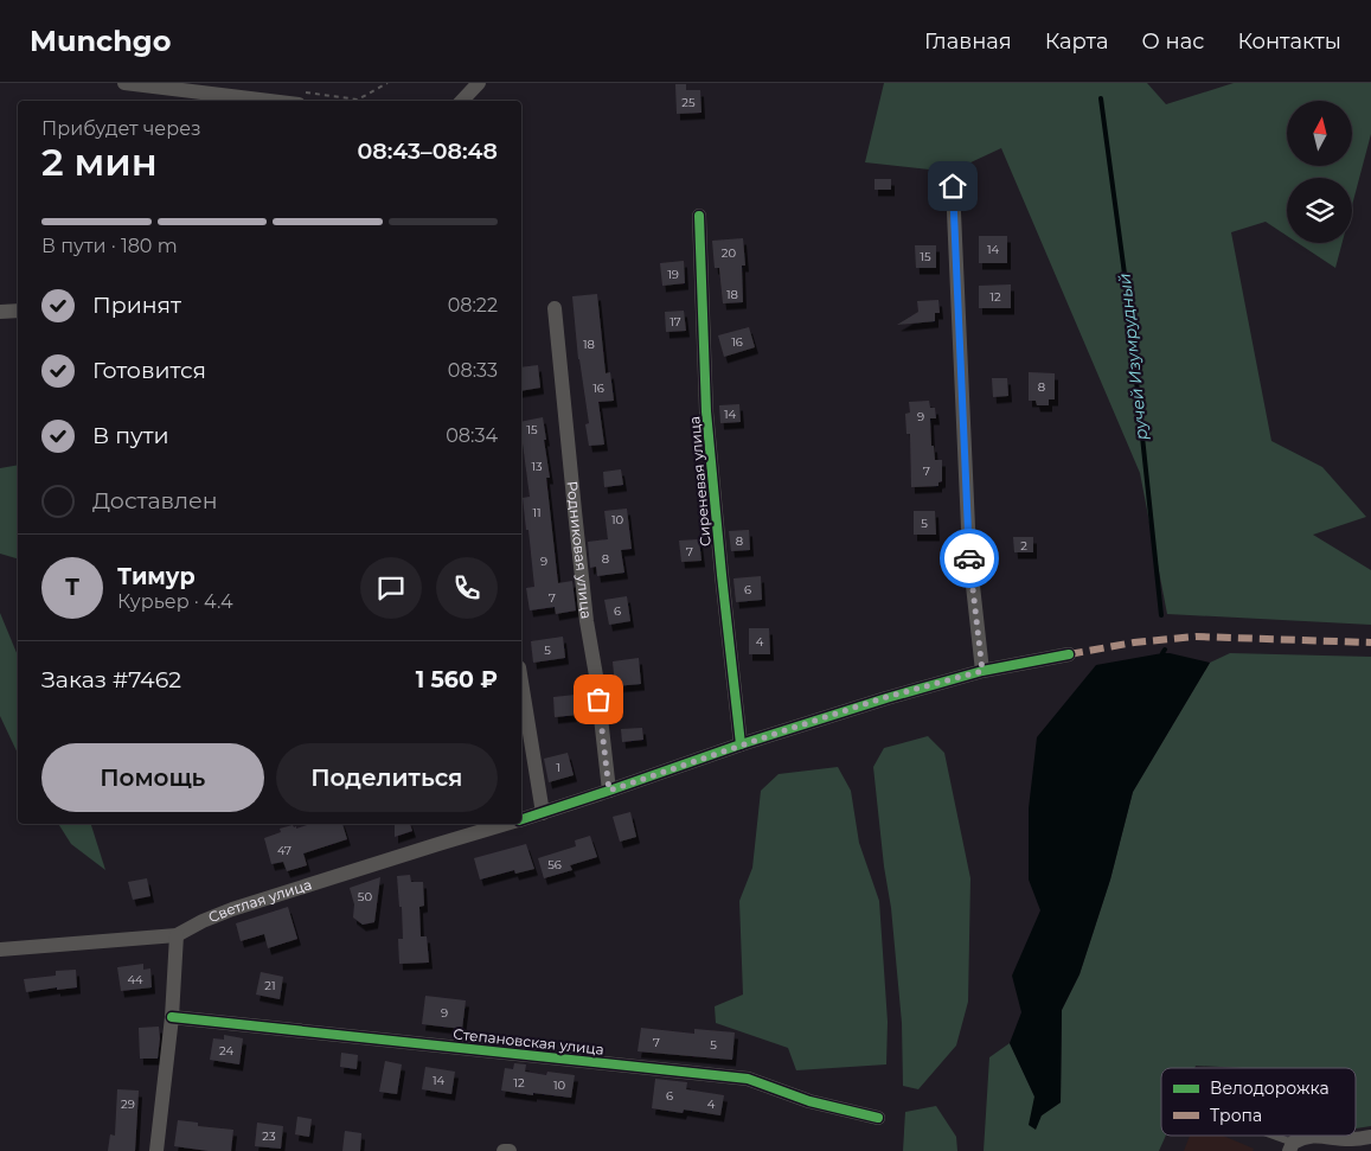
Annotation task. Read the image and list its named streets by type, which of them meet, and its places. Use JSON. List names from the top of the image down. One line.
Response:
{"streets":{"street":["Сиреневая улица","Родниковая улица","Светлая улица","Степановская улица"]},"crossings":[["Сиреневая улица","Светлая улица"],["Родниковая улица","Светлая улица"]],"water":["ручей Изумрудный"],"house_numbers":["25","14","20","15","19","18","12","17","16","18","8","16","14","9","15","13","7","11","10","5","8","2","7","8","9","6","7","6","4","5","1","47","56","50","44","21","9","7","5","24","14","12","10","6","29","4","23"],"legend":["Велодорожка","Тропа"],"north":"top","page":{"header":"Munchgo","nav":["Главная","Карта","О нас","Контакты"],"heading":["2 мин","Прибудет через","08:43–08:48"],"panel":["Тимур","Курьер · 4.4","Заказ #7462","1 560 ₽"],"bar":"В пути · 180 m","list":[["Принят","08:22"],["Готовится","08:33"],["В пути","08:34"],"Доставлен"],"round":"Т","buttons":["Помощь","Поделиться"]}}
